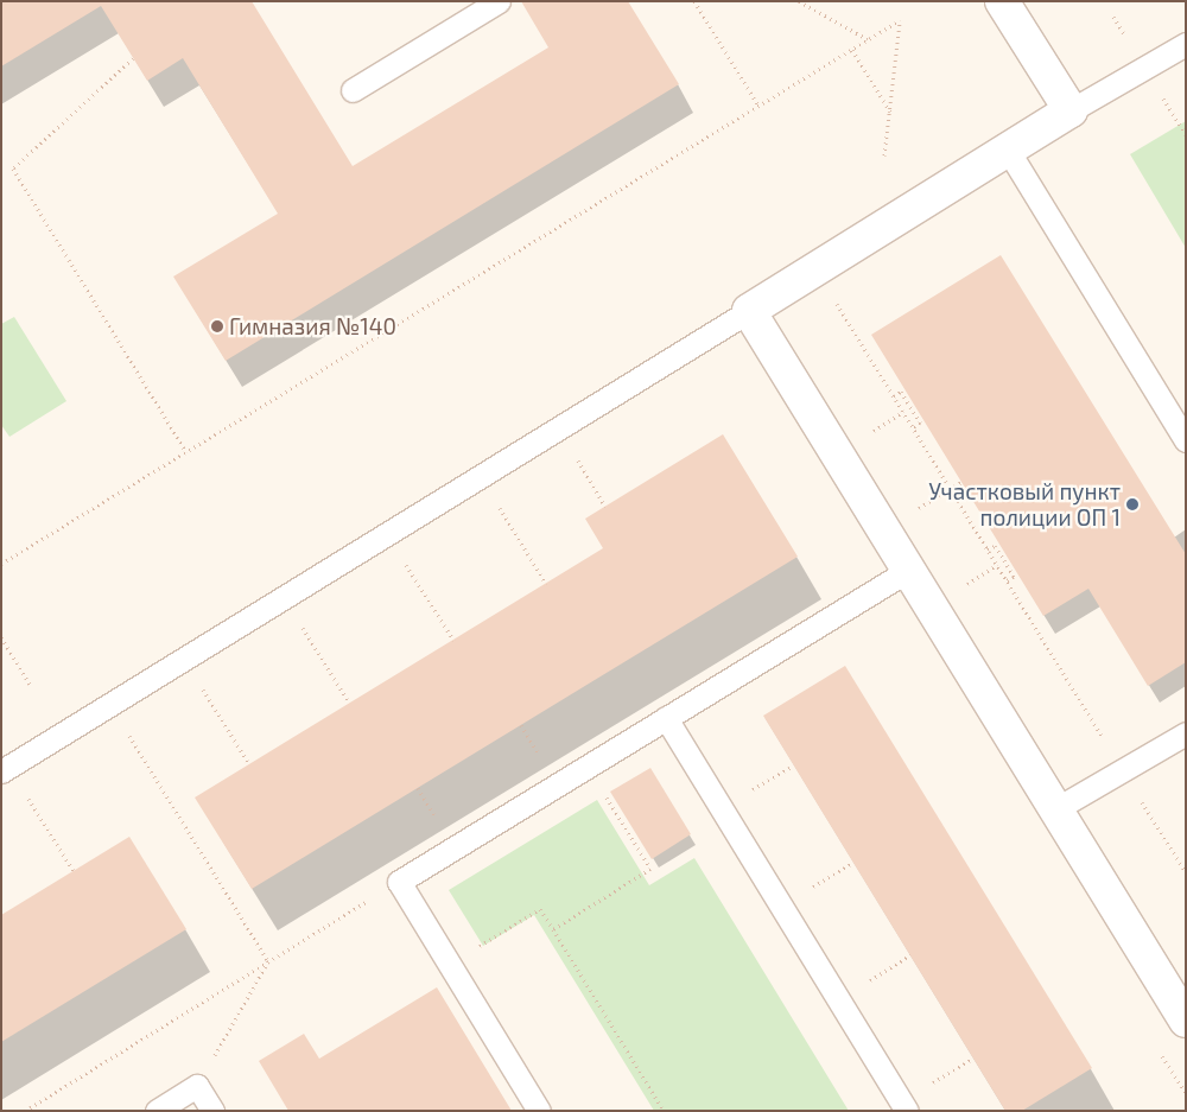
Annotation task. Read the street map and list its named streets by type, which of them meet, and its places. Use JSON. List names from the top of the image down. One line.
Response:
{"places":["Гимназия №140","Участковый пункт полиции ОП 1"]}
